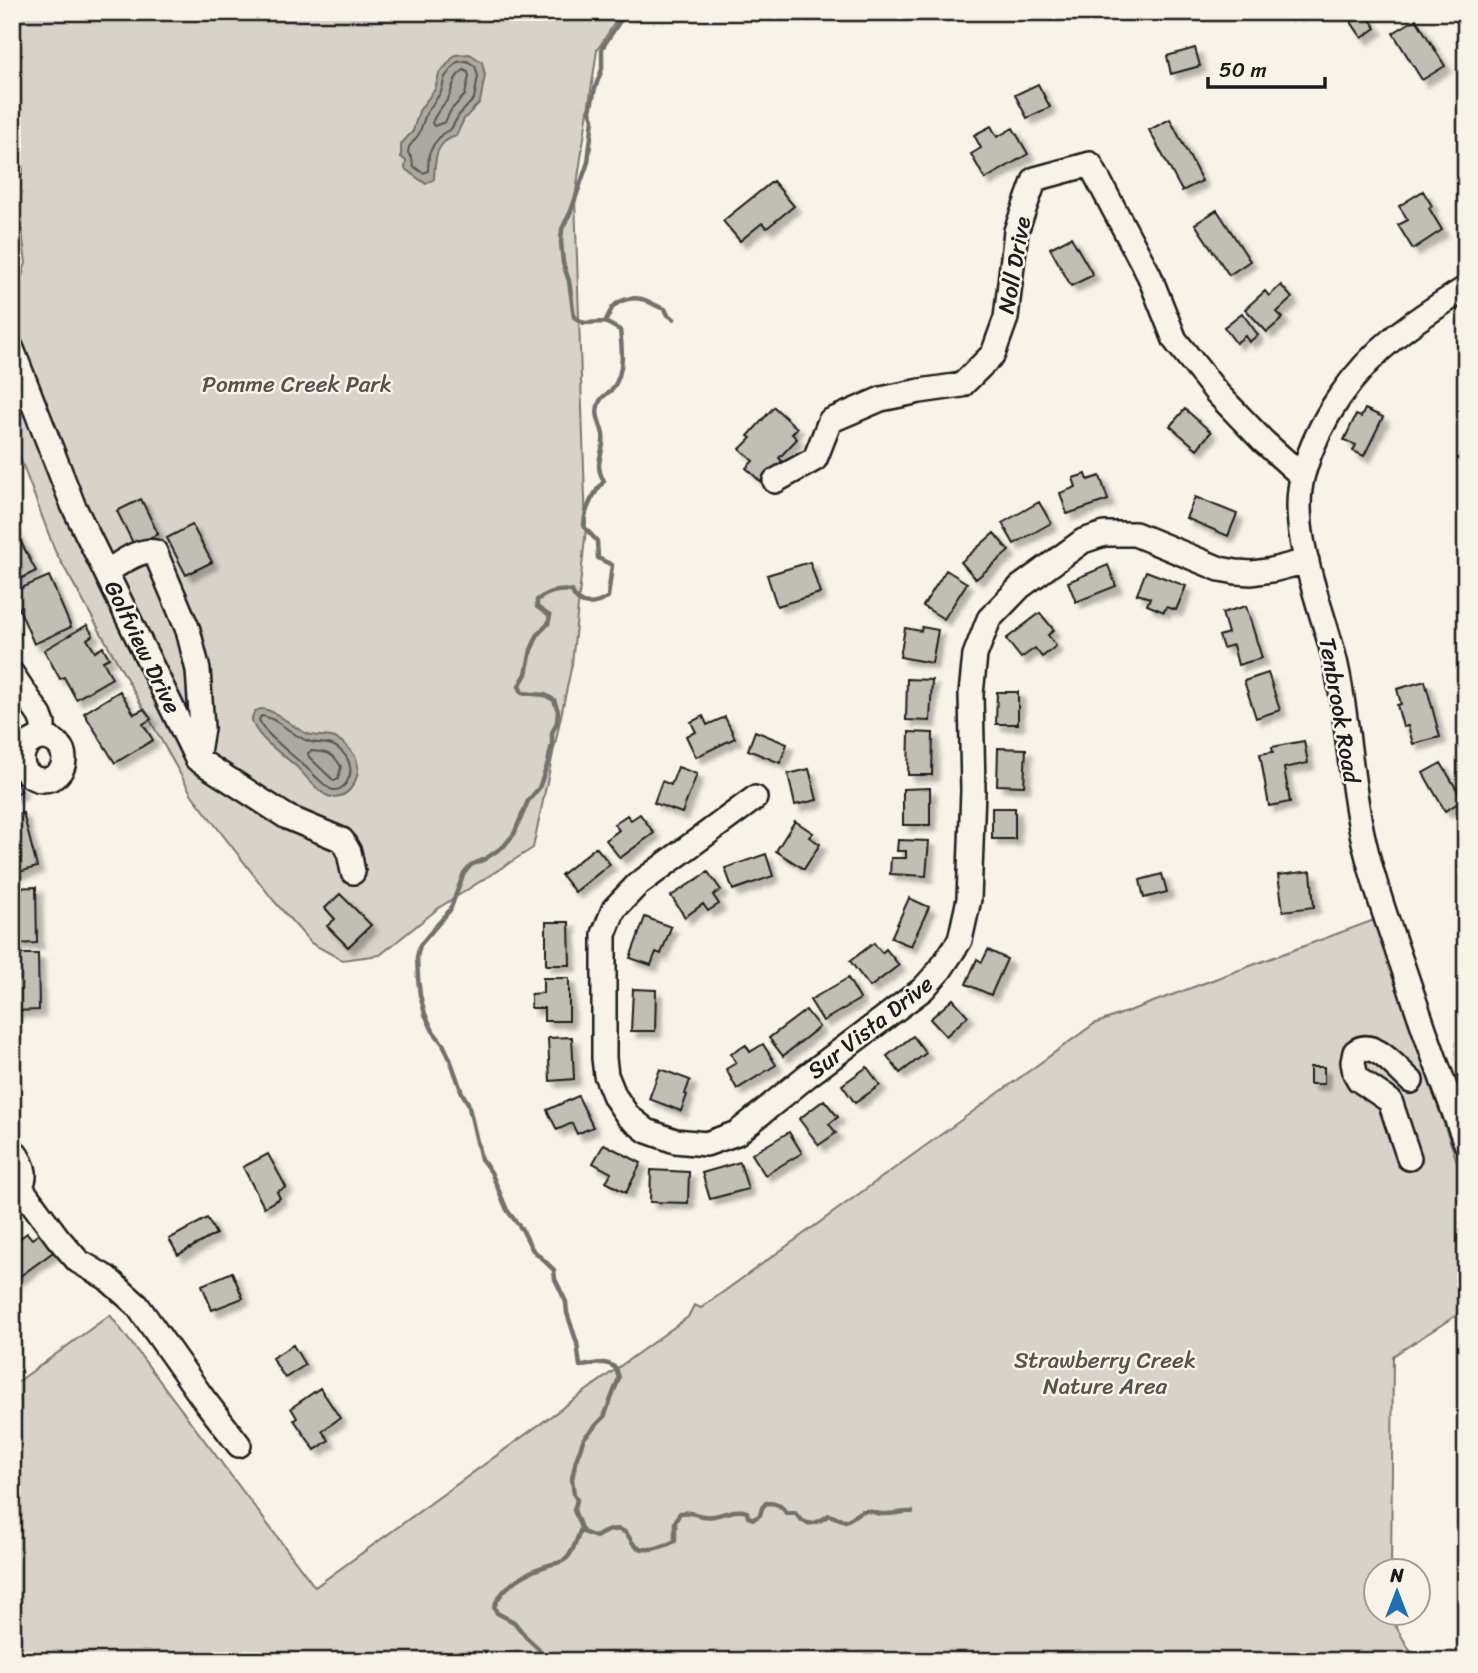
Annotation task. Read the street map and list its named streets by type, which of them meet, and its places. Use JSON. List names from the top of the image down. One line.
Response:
{"streets":{"street":["Noll Drive","Golfview Drive","Tenbrook Road","Sur Vista Drive"]},"crossings":[["Noll Drive","Tenbrook Road"],["Tenbrook Road","Sur Vista Drive"]],"parks":["Pomme Creek Park","Strawberry Creek Nature Area"],"scale_bar":"50 m","north":"top"}
